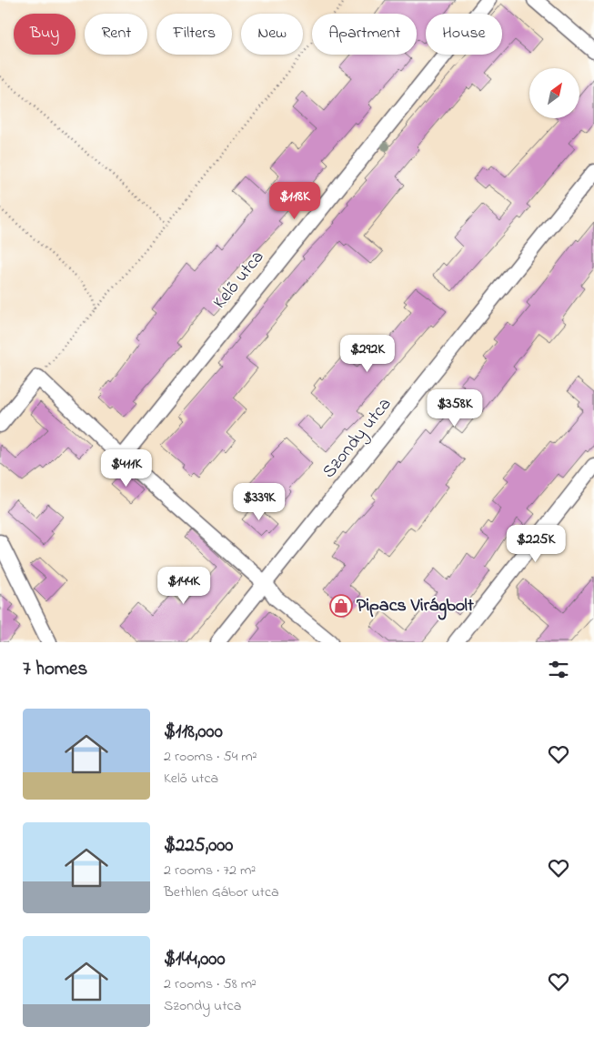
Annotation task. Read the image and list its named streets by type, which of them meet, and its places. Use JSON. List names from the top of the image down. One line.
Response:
{"streets":{"street":["Kelő utca","Szondy utca"]},"places":{"shop":["Pipacs Virágbolt"]},"north":"top right","page":{"chip":["Buy","Rent","Filters","New","Apartment","House"],"price":["$118K","$292K","$358K","$411K","$339K","$225K","$144K"],"heading":"7 homes","list":[{"name":"$118,000","note":"2 rooms · 54 m² · Kelő utca"},{"name":"$225,000","note":"2 rooms · 72 m² · Bethlen Gábor utca"},{"name":"$144,000","note":"2 rooms · 58 m² · Szondy utca"}]}}
